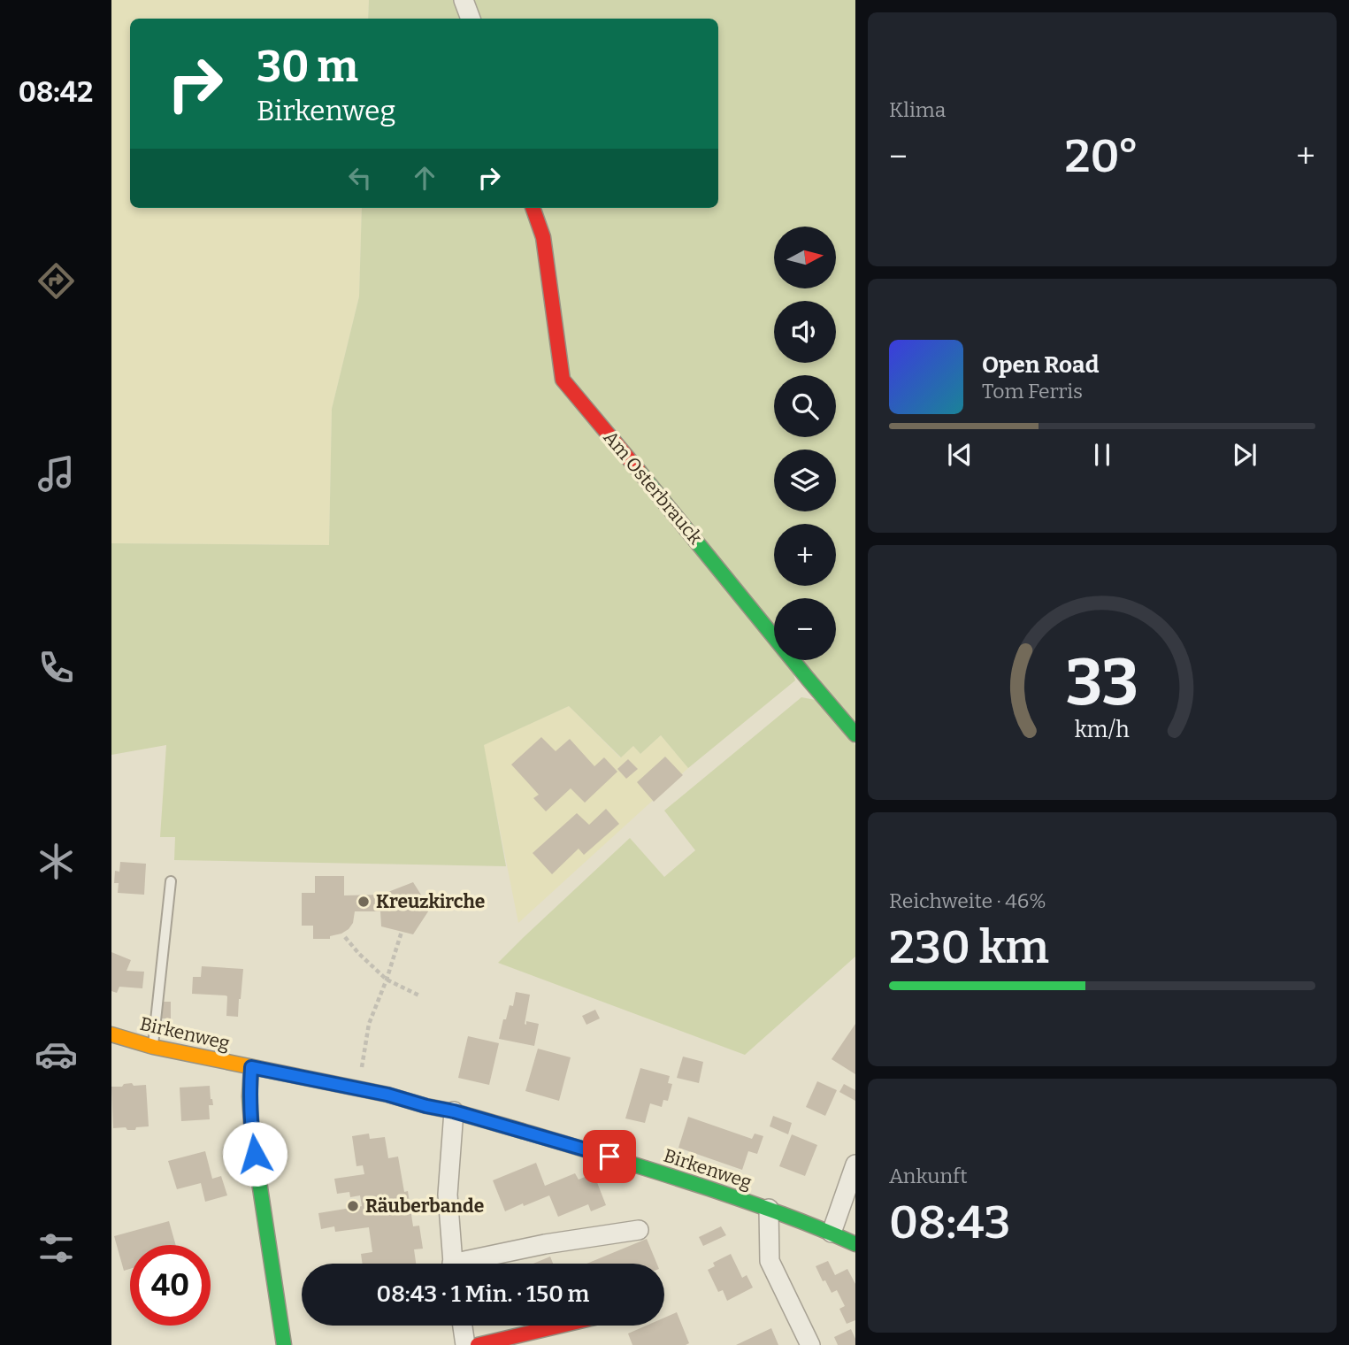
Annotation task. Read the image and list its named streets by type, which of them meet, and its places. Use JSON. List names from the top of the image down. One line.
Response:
{"streets":{"street":["Am Osterbrauck","Birkenweg"]},"places":["Kreuzkirche","Räuberbande"],"north":"right","page":{"tabs":"08:42","tile":["Klima",["Reichweite · 46%","230 km"],["Ankunft","08:43"]],"turn":["30 m","Birkenweg"],"heat":["−","20°","+"],"map_buttons":["+","−"],"song":["Open Road","Tom Ferris"],"limit":"40","trip":"08:43 · 1 Min. · 150 m","gauge":["33","km/h"]}}
